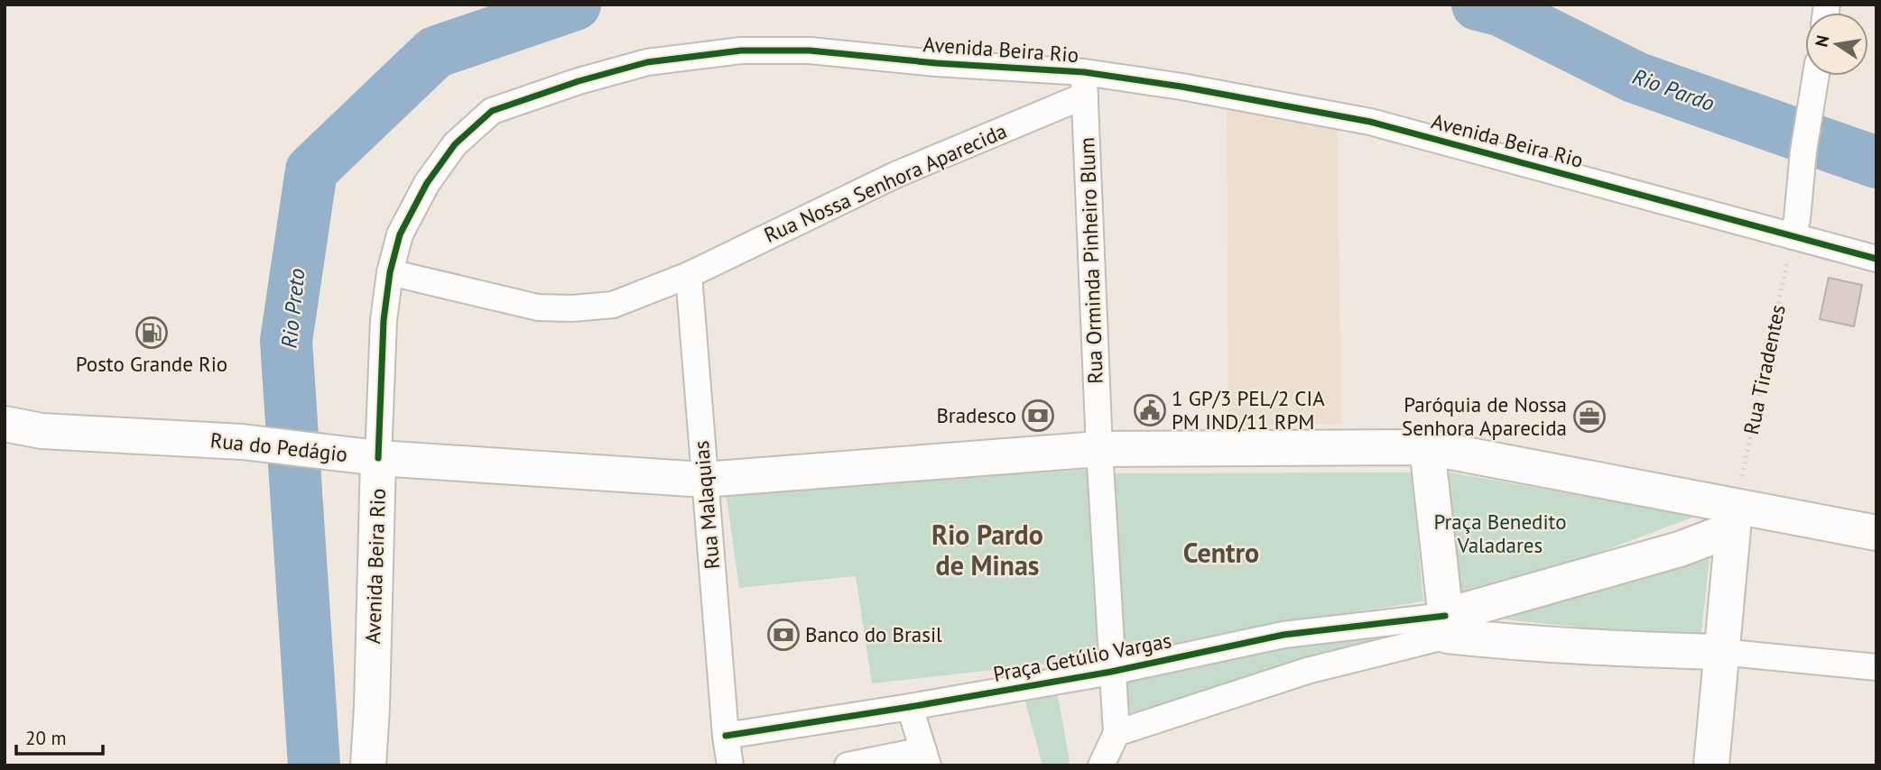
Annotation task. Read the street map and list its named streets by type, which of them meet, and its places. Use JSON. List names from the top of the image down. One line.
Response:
{"streets":{"main road":["Avenida Beira Rio","Rua do Pedágio"],"street":["Rua Nossa Senhora Aparecida","Rua Orminda Pinheiro Blum","Rua Malaquias","Praça Getúlio Vargas"],"path":["Rua Tiradentes"]},"crossings":[["Avenida Beira Rio","Rua Nossa Senhora Aparecida"],["Avenida Beira Rio","Rua Orminda Pinheiro Blum"],["Avenida Beira Rio","Rua Tiradentes"],["Avenida Beira Rio","Rua do Pedágio"],["Rua Nossa Senhora Aparecida","Rua Orminda Pinheiro Blum"],["Rua Nossa Senhora Aparecida","Rua Malaquias"],["Rua Orminda Pinheiro Blum","Praça Getúlio Vargas"],["Rua do Pedágio","Rua Malaquias"],["Rua Malaquias","Praça Getúlio Vargas"]],"districts":["Rio Pardo de Minas","Centro"],"water":["Rio Pardo","Rio Preto"],"parks":["Praça Benedito Valadares"],"places":{"fuel station":["Posto Grande Rio"],"public building":["1 GP/3 PEL/2 CIA PM IND/11 RPM"],"bank":["Bradesco","Banco do Brasil"],"office":["Paróquia de Nossa Senhora Aparecida"]},"scale_bar":"20 m","north":"left"}
